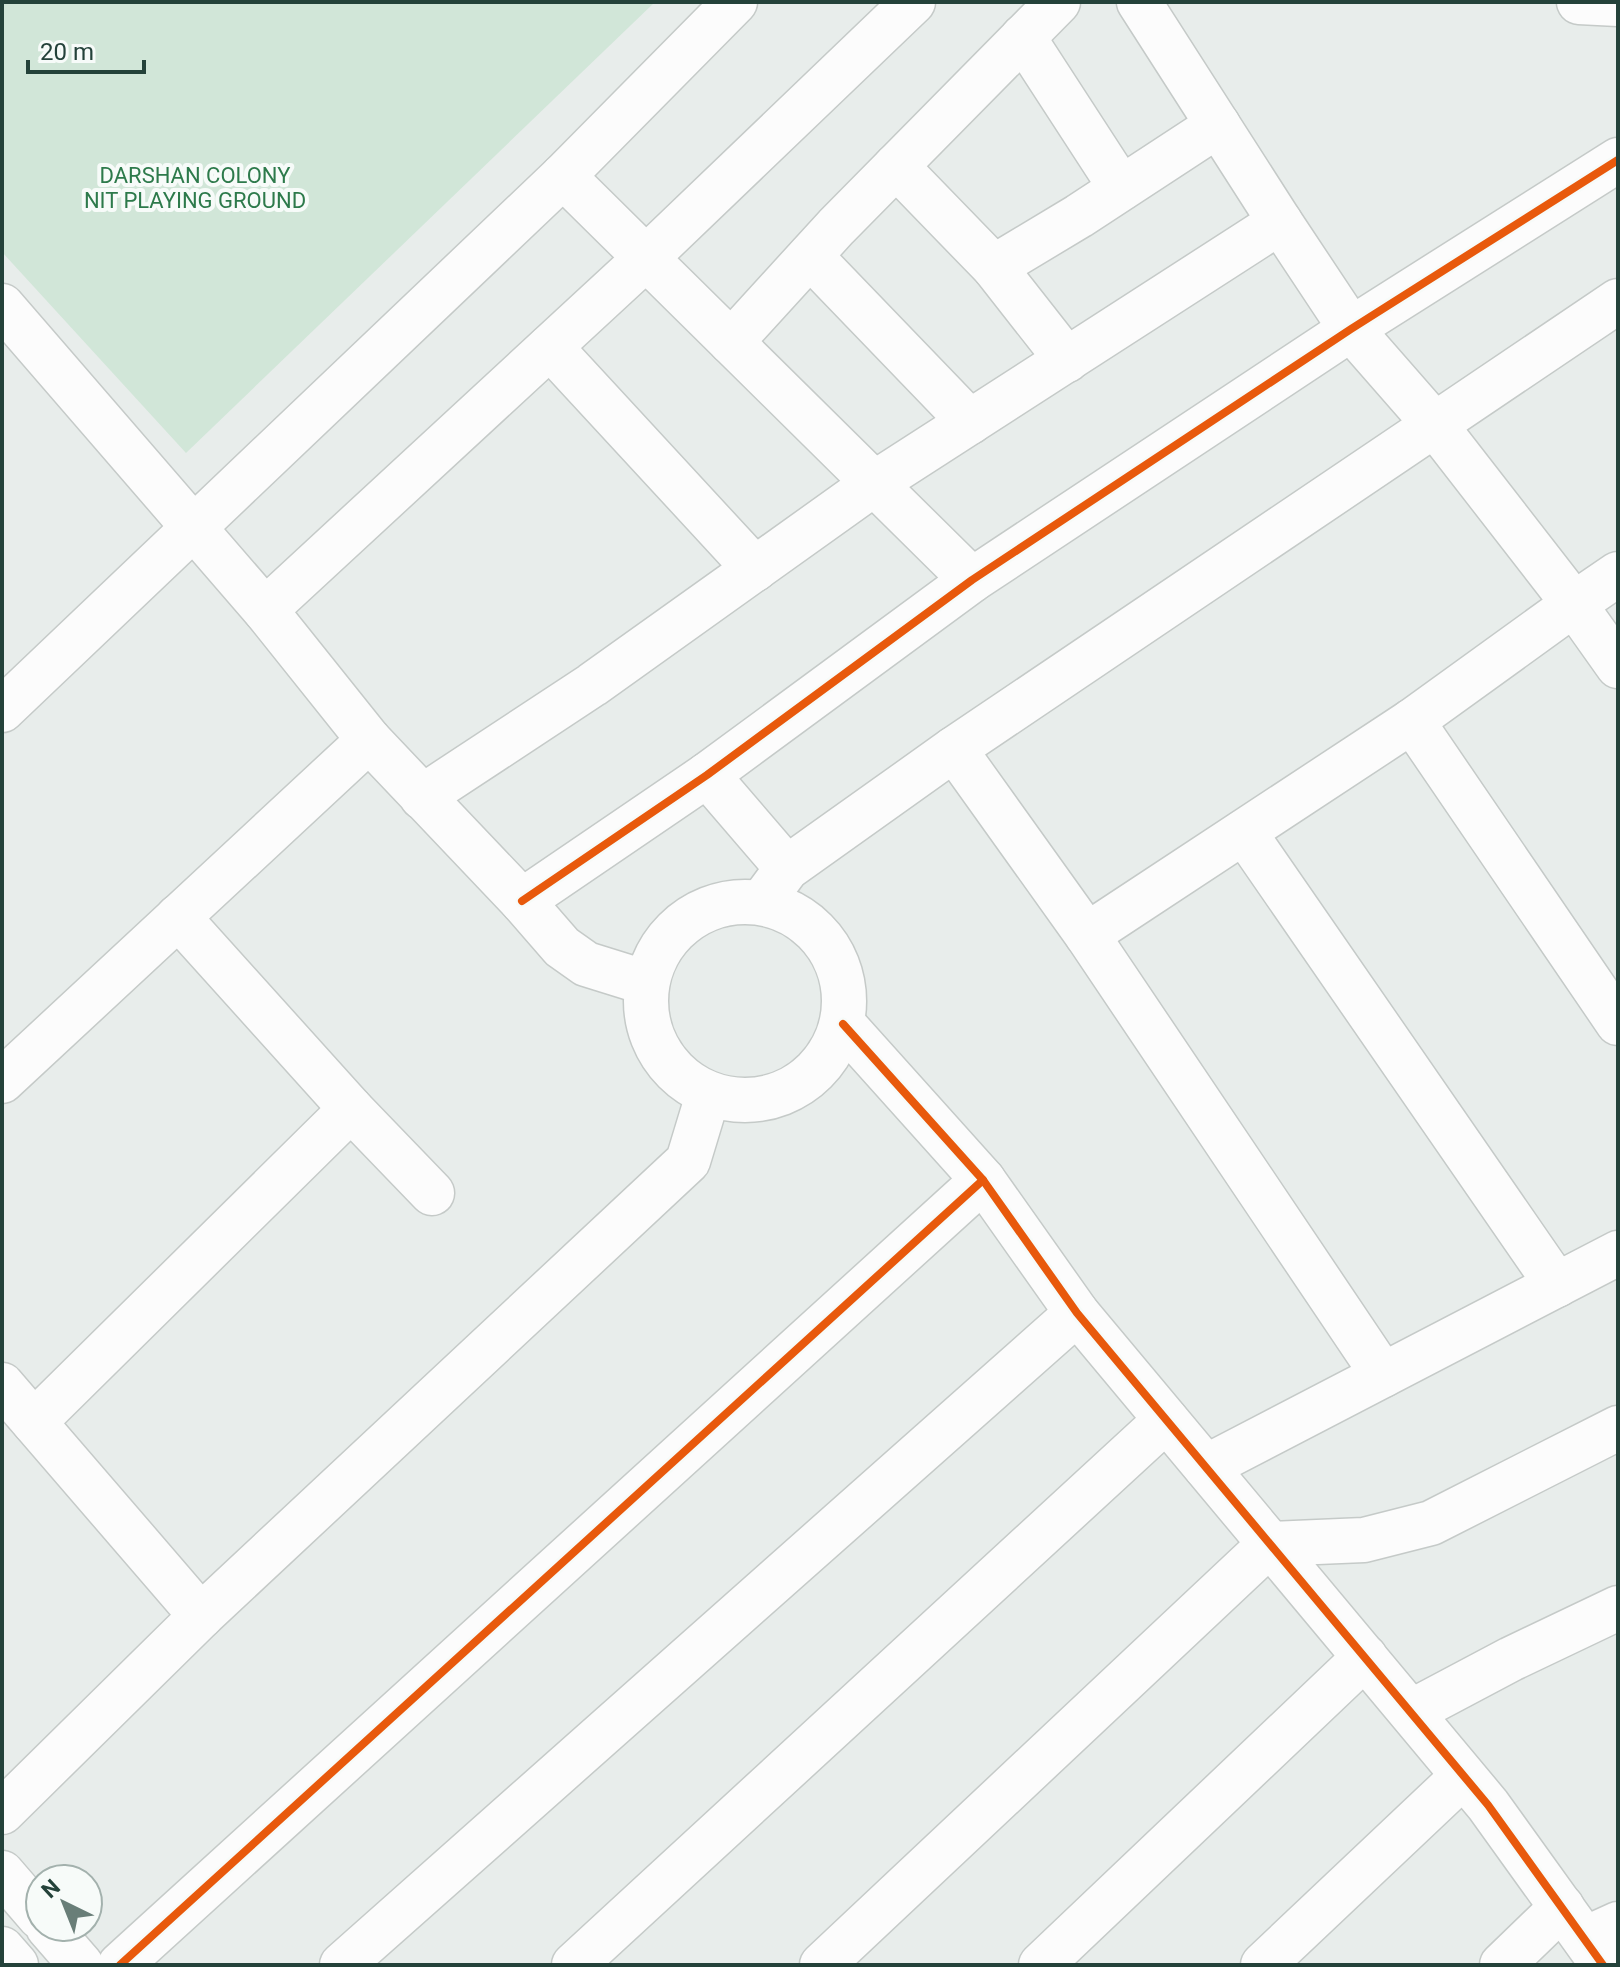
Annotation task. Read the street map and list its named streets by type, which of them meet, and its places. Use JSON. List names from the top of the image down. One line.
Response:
{"parks":["DARSHAN COLONY NIT PLAYING GROUND"],"scale_bar":"20 m","north":"top left"}
